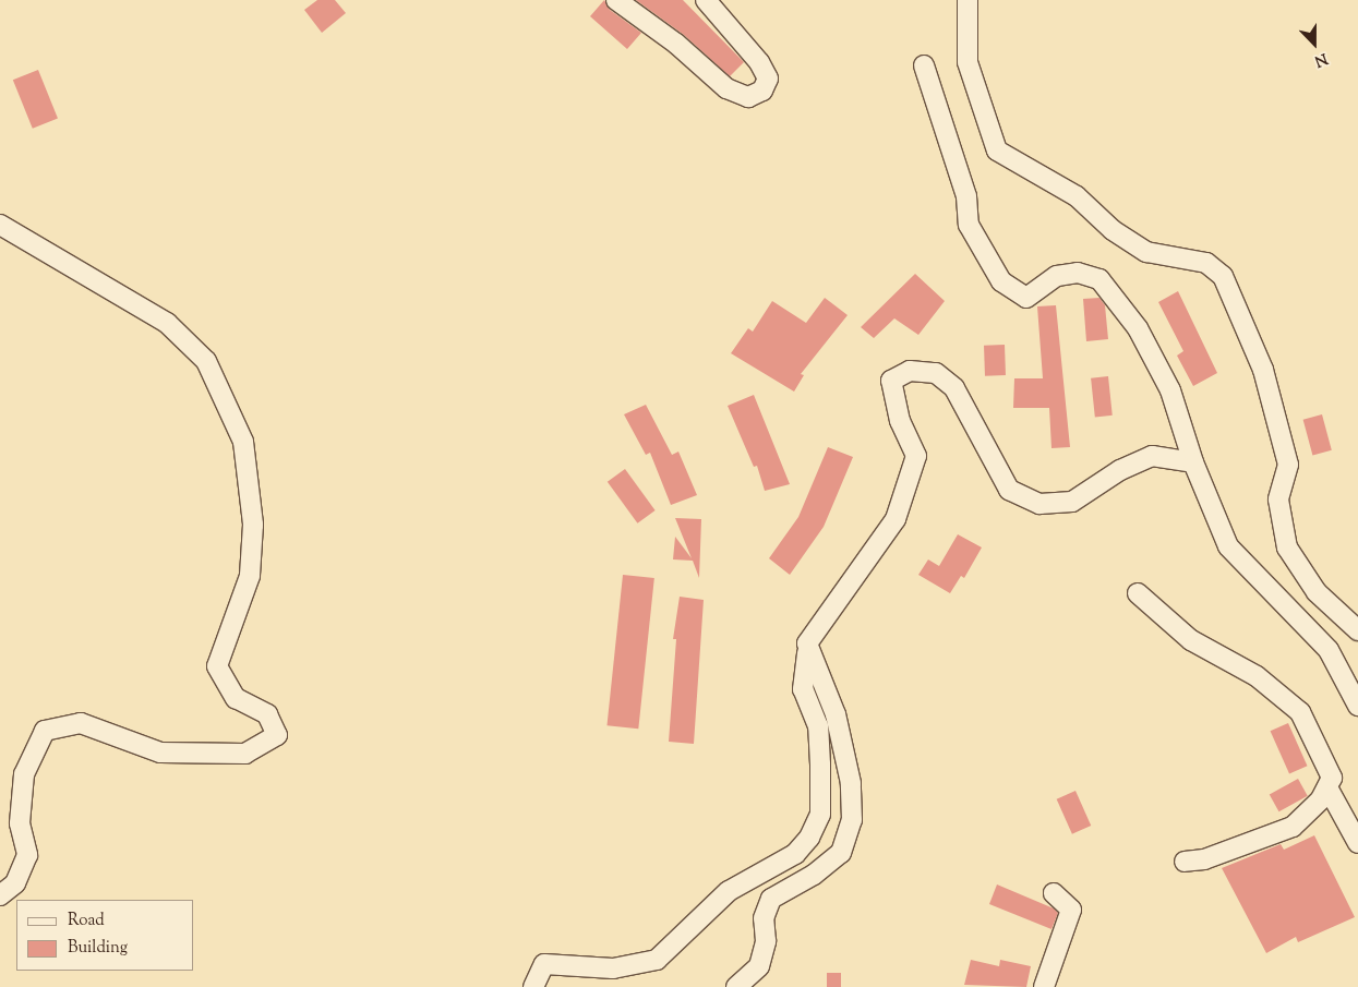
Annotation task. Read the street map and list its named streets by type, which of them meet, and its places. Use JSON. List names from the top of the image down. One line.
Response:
{"legend":["Road","Building"],"north":"bottom"}
